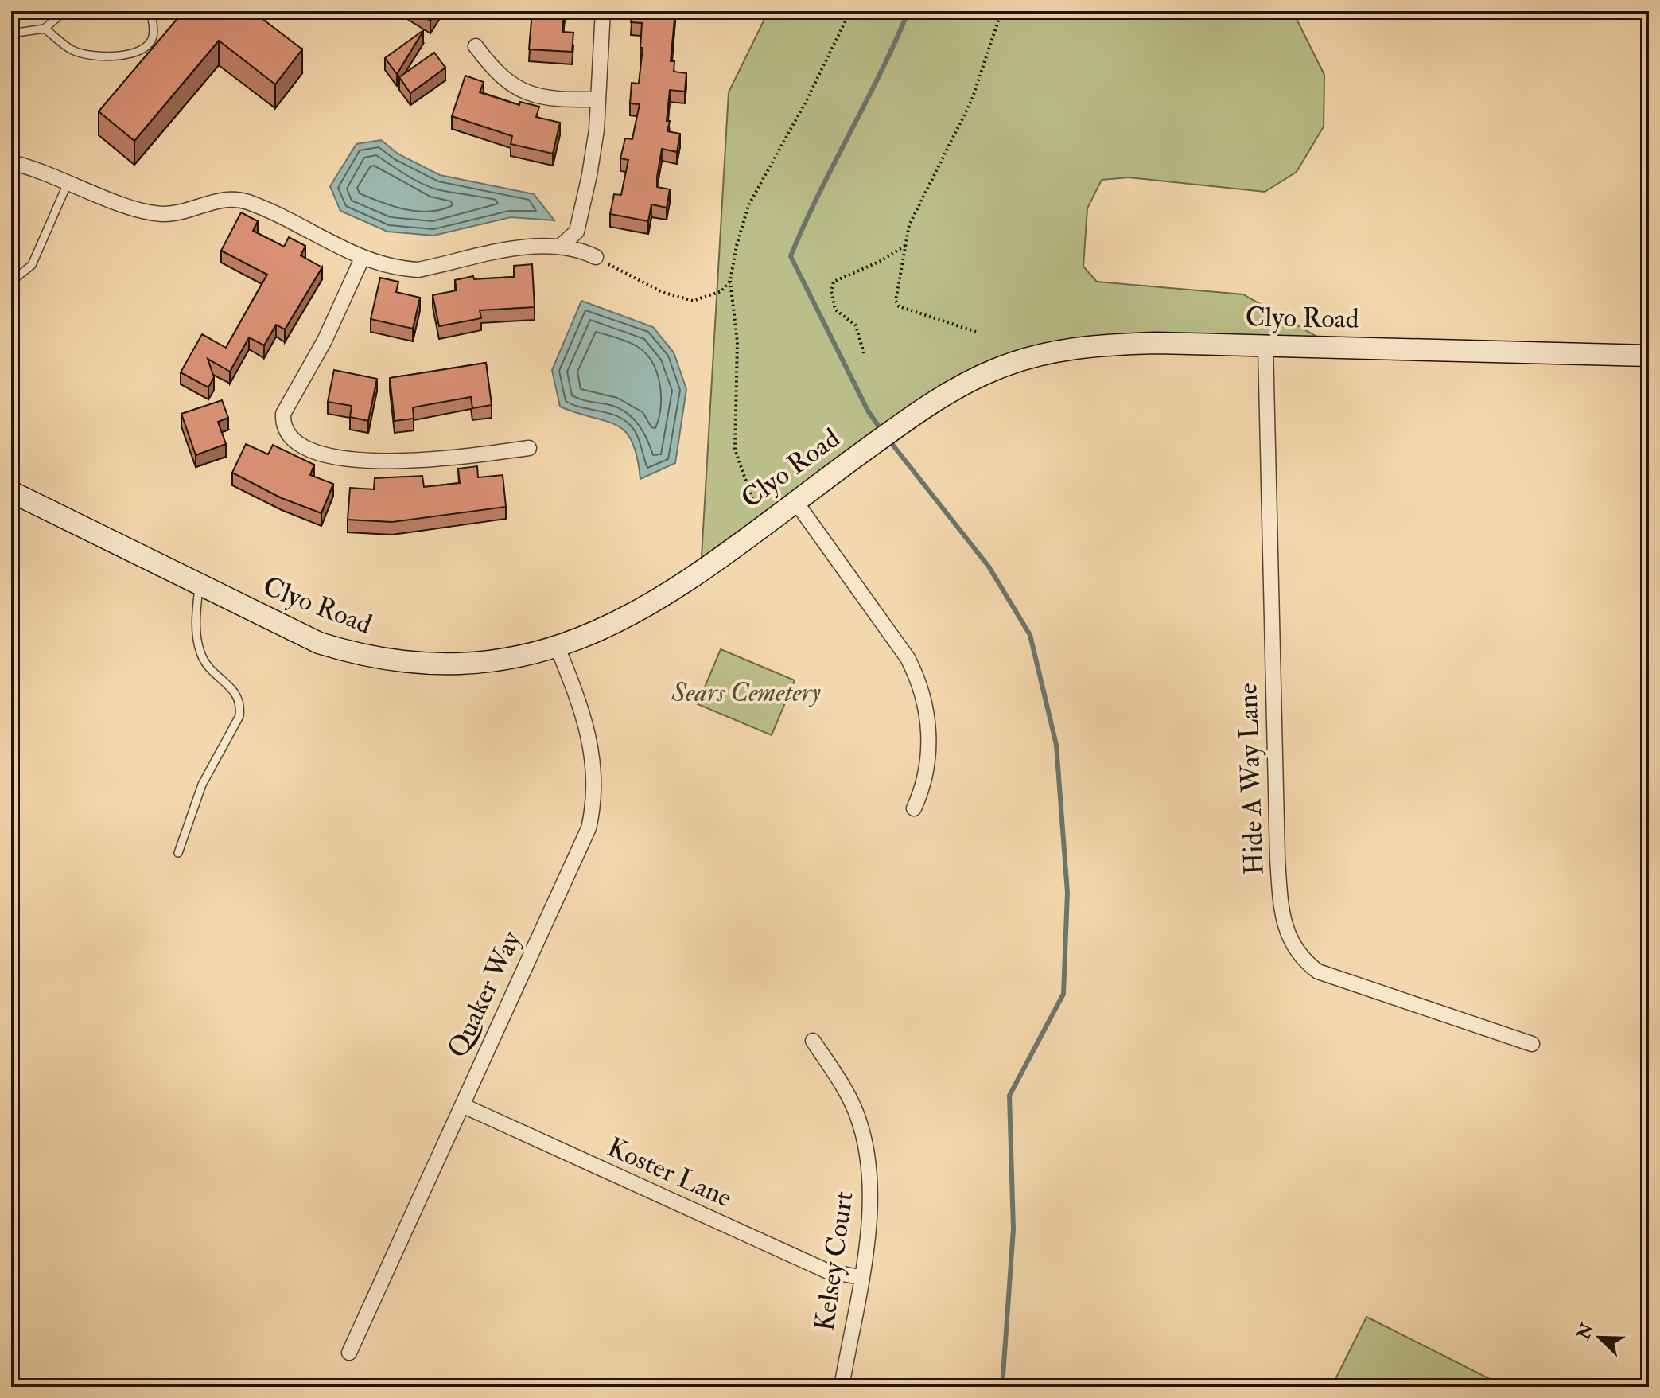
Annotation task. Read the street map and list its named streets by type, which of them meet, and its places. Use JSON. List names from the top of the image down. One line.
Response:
{"streets":{"street":["Clyo Road","Hide A Way Lane","Quaker Way","Koster Lane","Kelsey Court"]},"crossings":[["Clyo Road","Hide A Way Lane"],["Clyo Road","Quaker Way"],["Quaker Way","Koster Lane"],["Koster Lane","Kelsey Court"]],"parks":["Sears Cemetery"],"north":"top left"}
